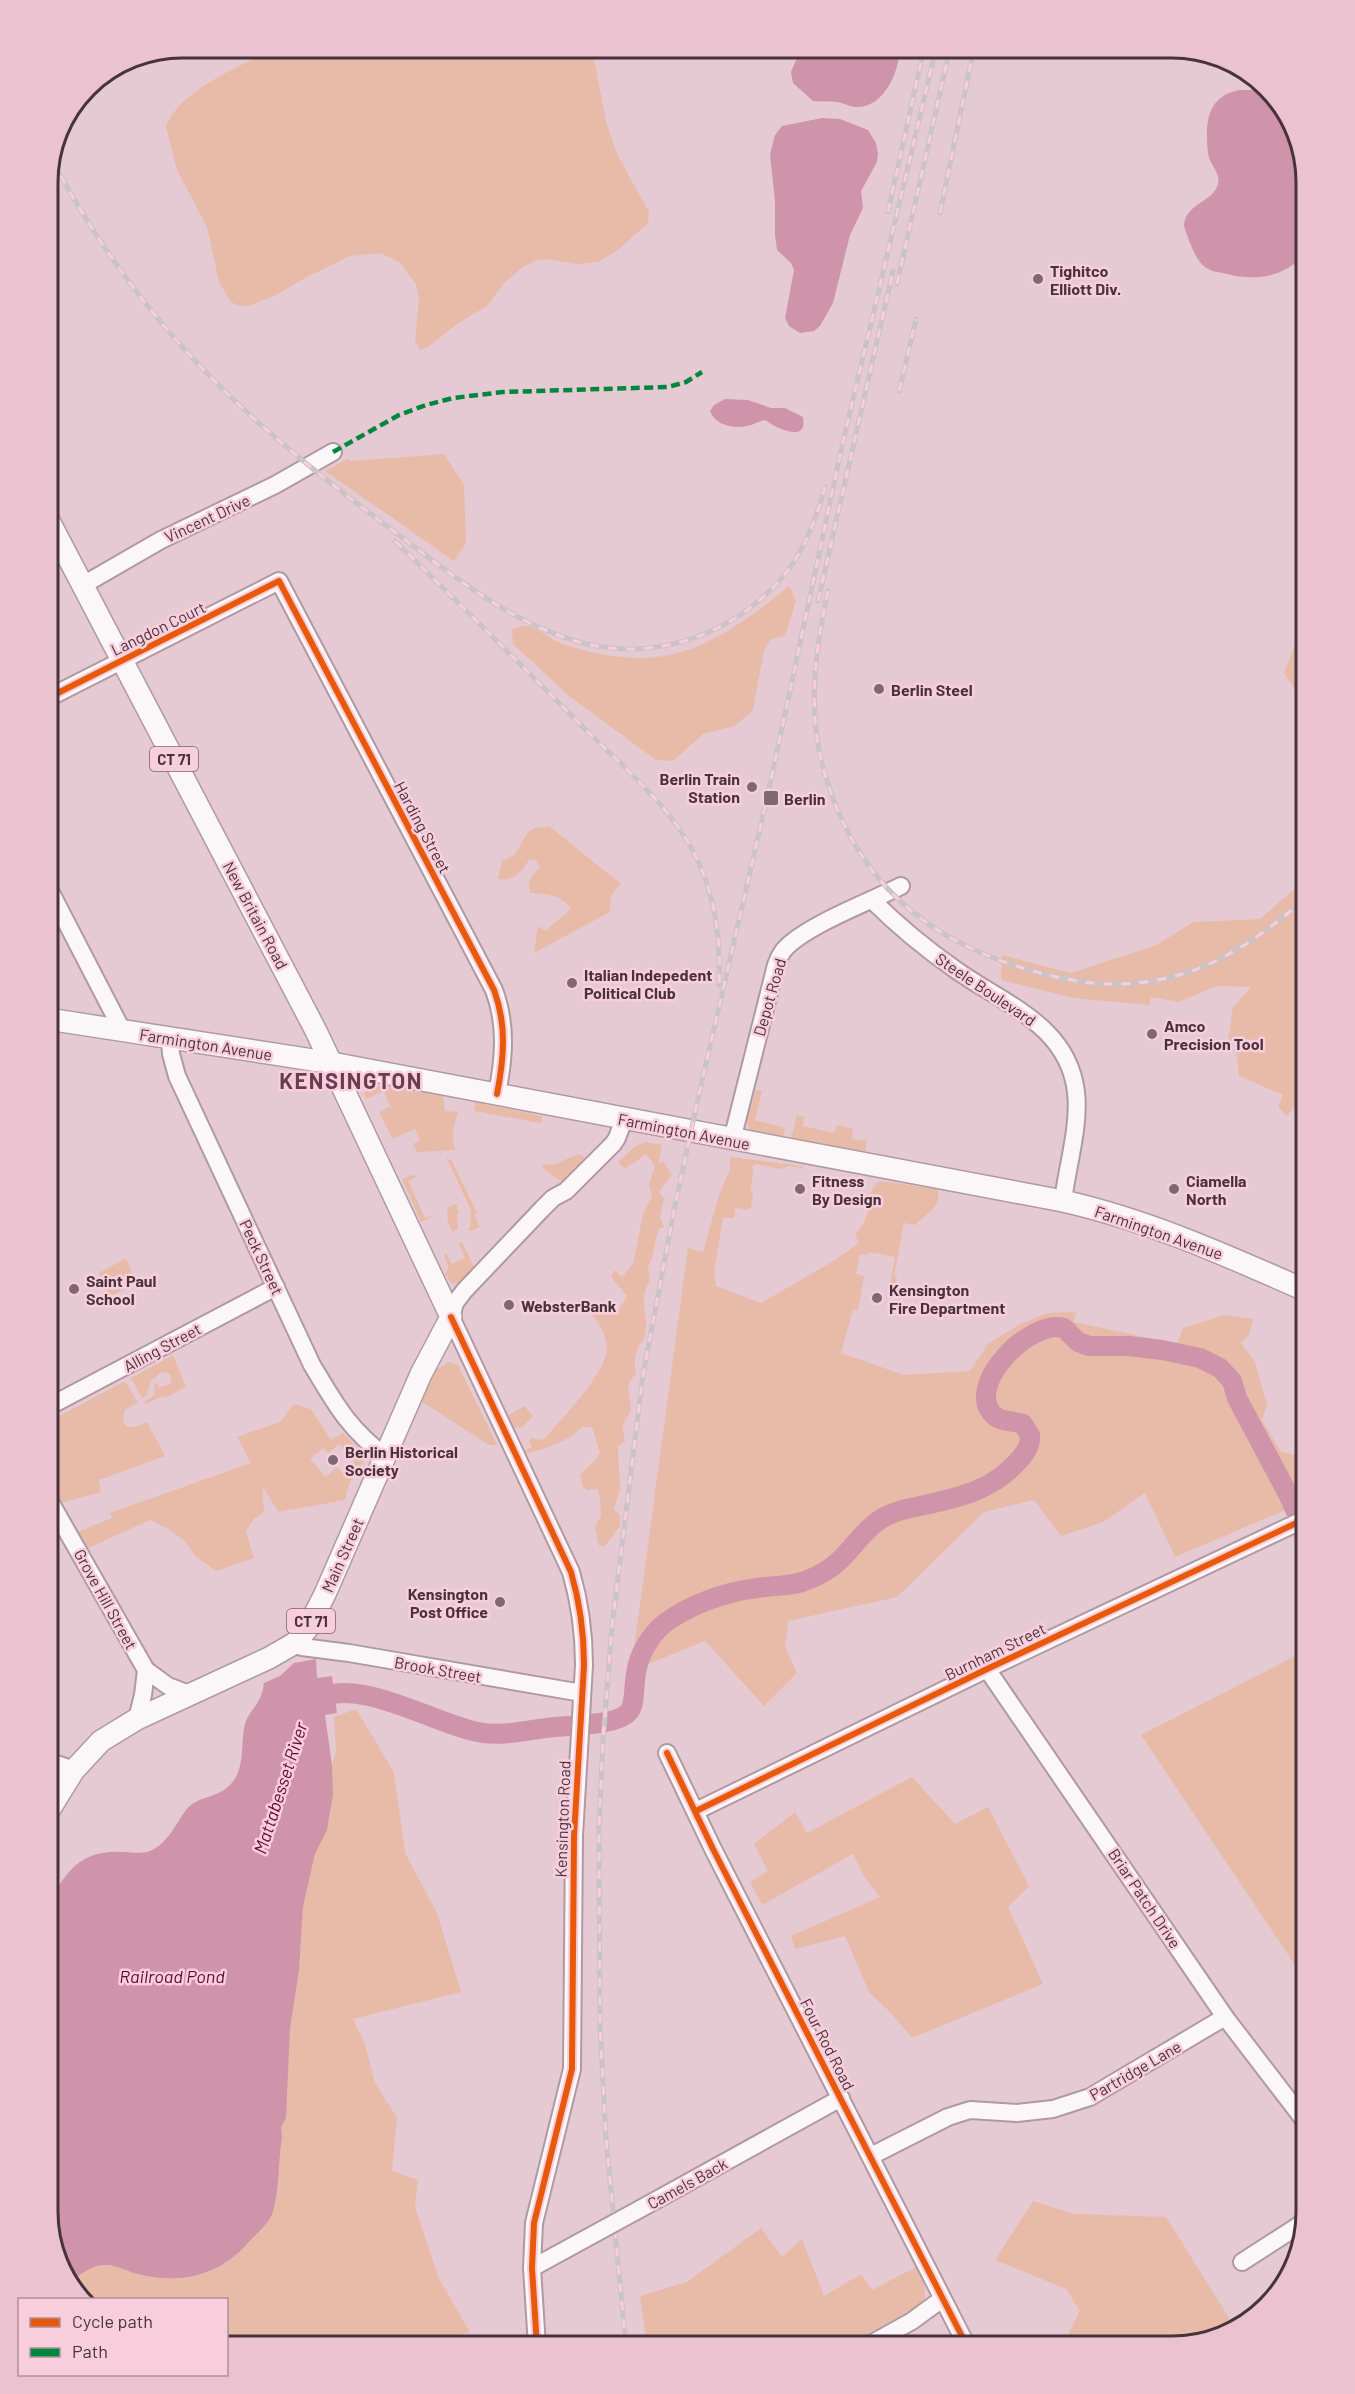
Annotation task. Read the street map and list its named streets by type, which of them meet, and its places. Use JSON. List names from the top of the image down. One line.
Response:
{"streets":{"main road":["CT 71","New Britain Road","Farmington Avenue","Main Street"],"street":["Vincent Drive","Langdon Court","Harding Street","Steele Boulevard","Depot Road","Peck Street","Alling Street","Grove Hill Street","Burnham Street","Brook Street","Kensington Road","Briar Patch Drive","Four Rod Road","Partridge Lane","Camels Back"]},"crossings":[["Vincent Drive","New Britain Road"],["Langdon Court","Harding Street"],["Langdon Court","New Britain Road"],["Harding Street","Farmington Avenue"],["New Britain Road","Farmington Avenue"],["New Britain Road","Main Street"],["New Britain Road","Kensington Road"],["Steele Boulevard","Depot Road"],["Steele Boulevard","Farmington Avenue"],["Depot Road","Farmington Avenue"],["Farmington Avenue","Peck Street"],["Farmington Avenue","Main Street"],["Peck Street","Alling Street"],["Peck Street","Main Street"],["Main Street","Grove Hill Street"],["Main Street","Brook Street"],["Main Street","Kensington Road"],["Burnham Street","Briar Patch Drive"],["Burnham Street","Four Rod Road"],["Brook Street","Kensington Road"],["Kensington Road","Camels Back"],["Briar Patch Drive","Partridge Lane"],["Four Rod Road","Partridge Lane"],["Four Rod Road","Camels Back"]],"districts":["KENSINGTON"],"water":["Mattabesset River","Railroad Pond"],"places":{"other":["Tighitco Elliott Div.","Berlin Steel","Berlin Train Station","Italian Indepedent Political Club","Amco Precision Tool","Fitness By Design","Ciamella North","Saint Paul School","Kensington Fire Department","WebsterBank","Berlin Historical Society","Kensington Post Office"],"transit":["Berlin"]},"legend":["Cycle path","Path"]}
